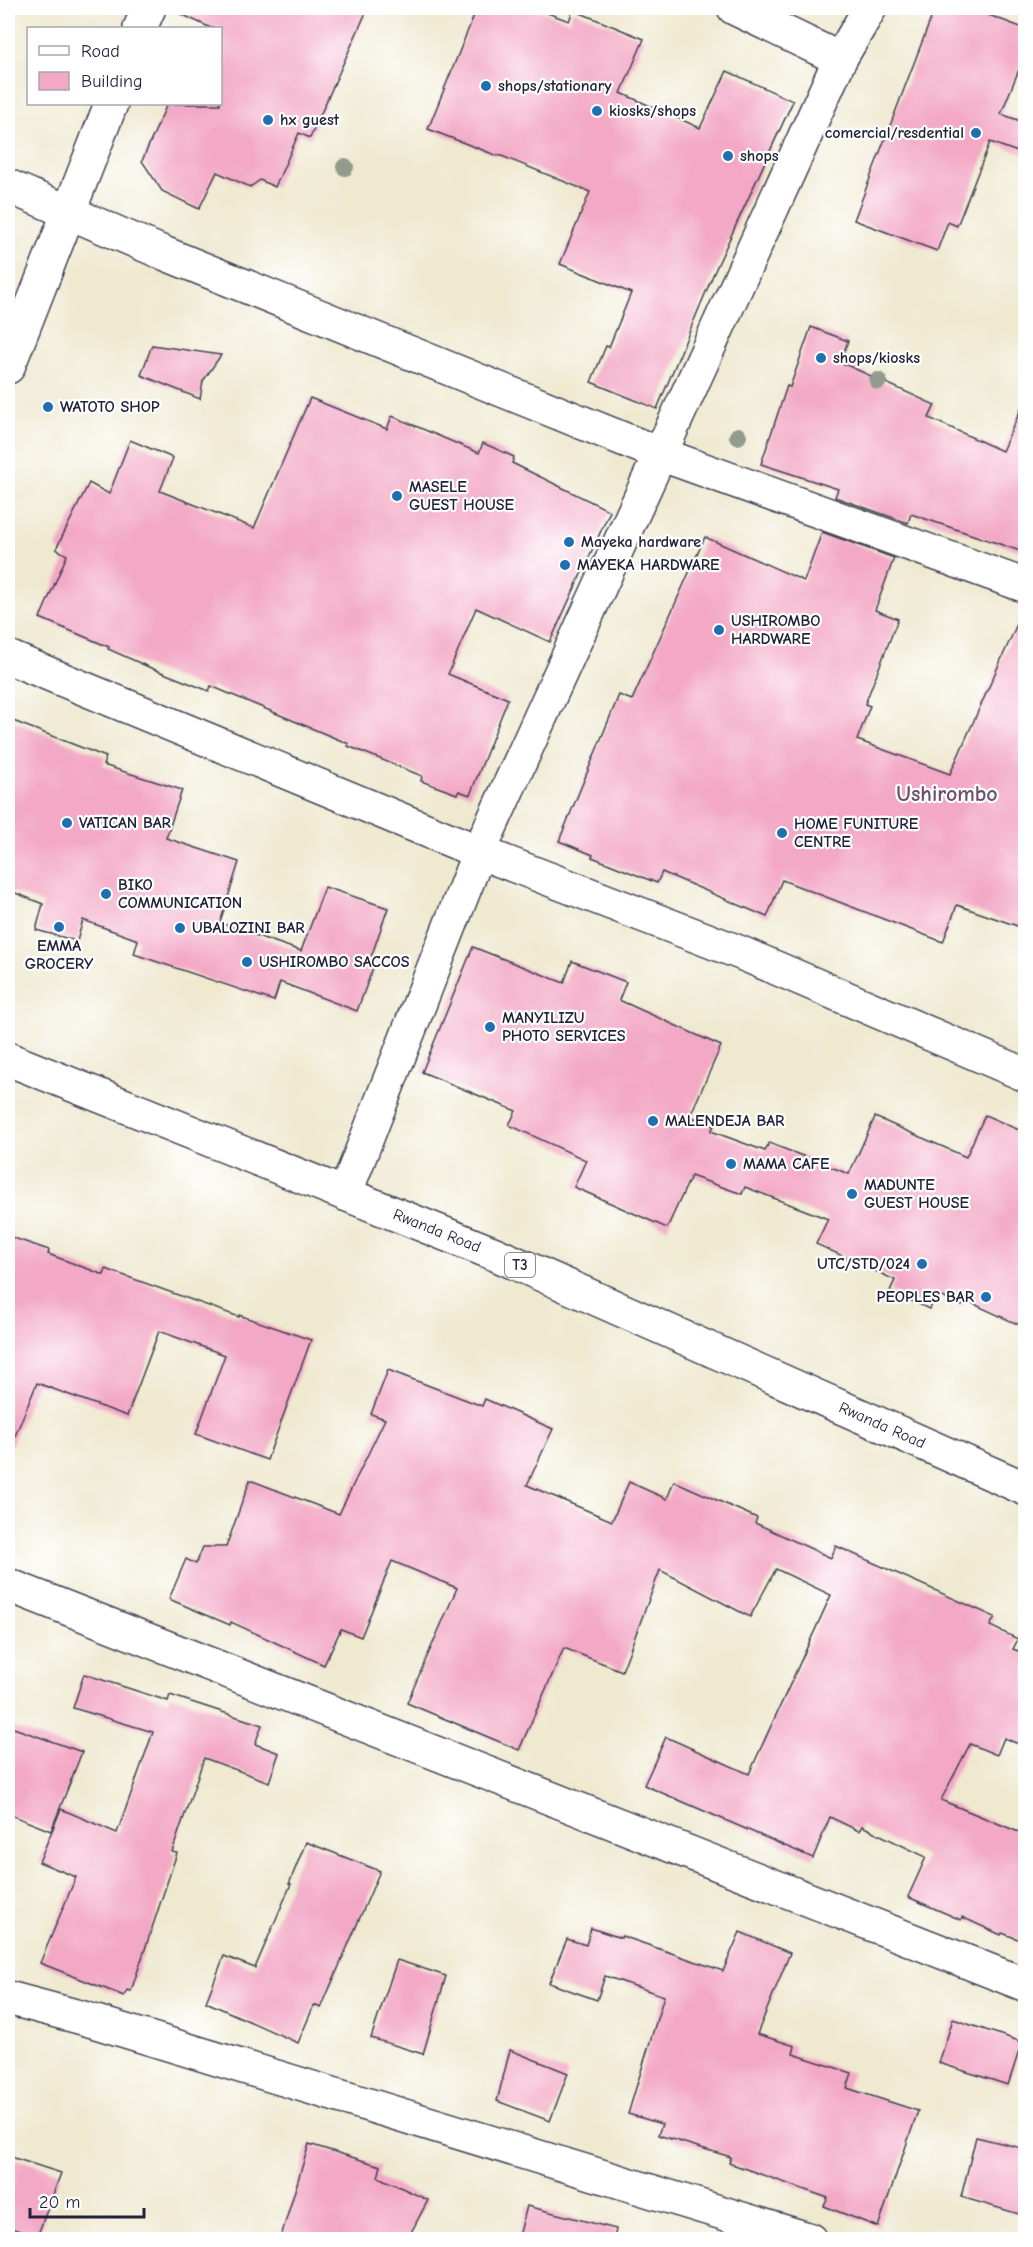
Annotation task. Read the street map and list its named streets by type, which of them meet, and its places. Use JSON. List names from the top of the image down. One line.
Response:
{"streets":{"main road":["Rwanda Road","T3"]},"districts":["Ushirombo"],"places":["shops/stationary","kiosks/shops","hx guest","comercial/resdential","shops","shops/kiosks","WATOTO SHOP","MASELE GUEST HOUSE","Mayeka hardware","MAYEKA HARDWARE","USHIROMBO HARDWARE","VATICAN BAR","HOME FUNITURE CENTRE","BIKO COMMUNICATION","EMMA GROCERY","UBALOZINI BAR","USHIROMBO SACCOS","MANYILIZU PHOTO SERVICES","MALENDEJA BAR","MAMA CAFE","MADUNTE GUEST HOUSE","UTC/STD/024","PEOPLES BAR"],"legend":["Road","Building"],"scale_bar":"20 m"}
